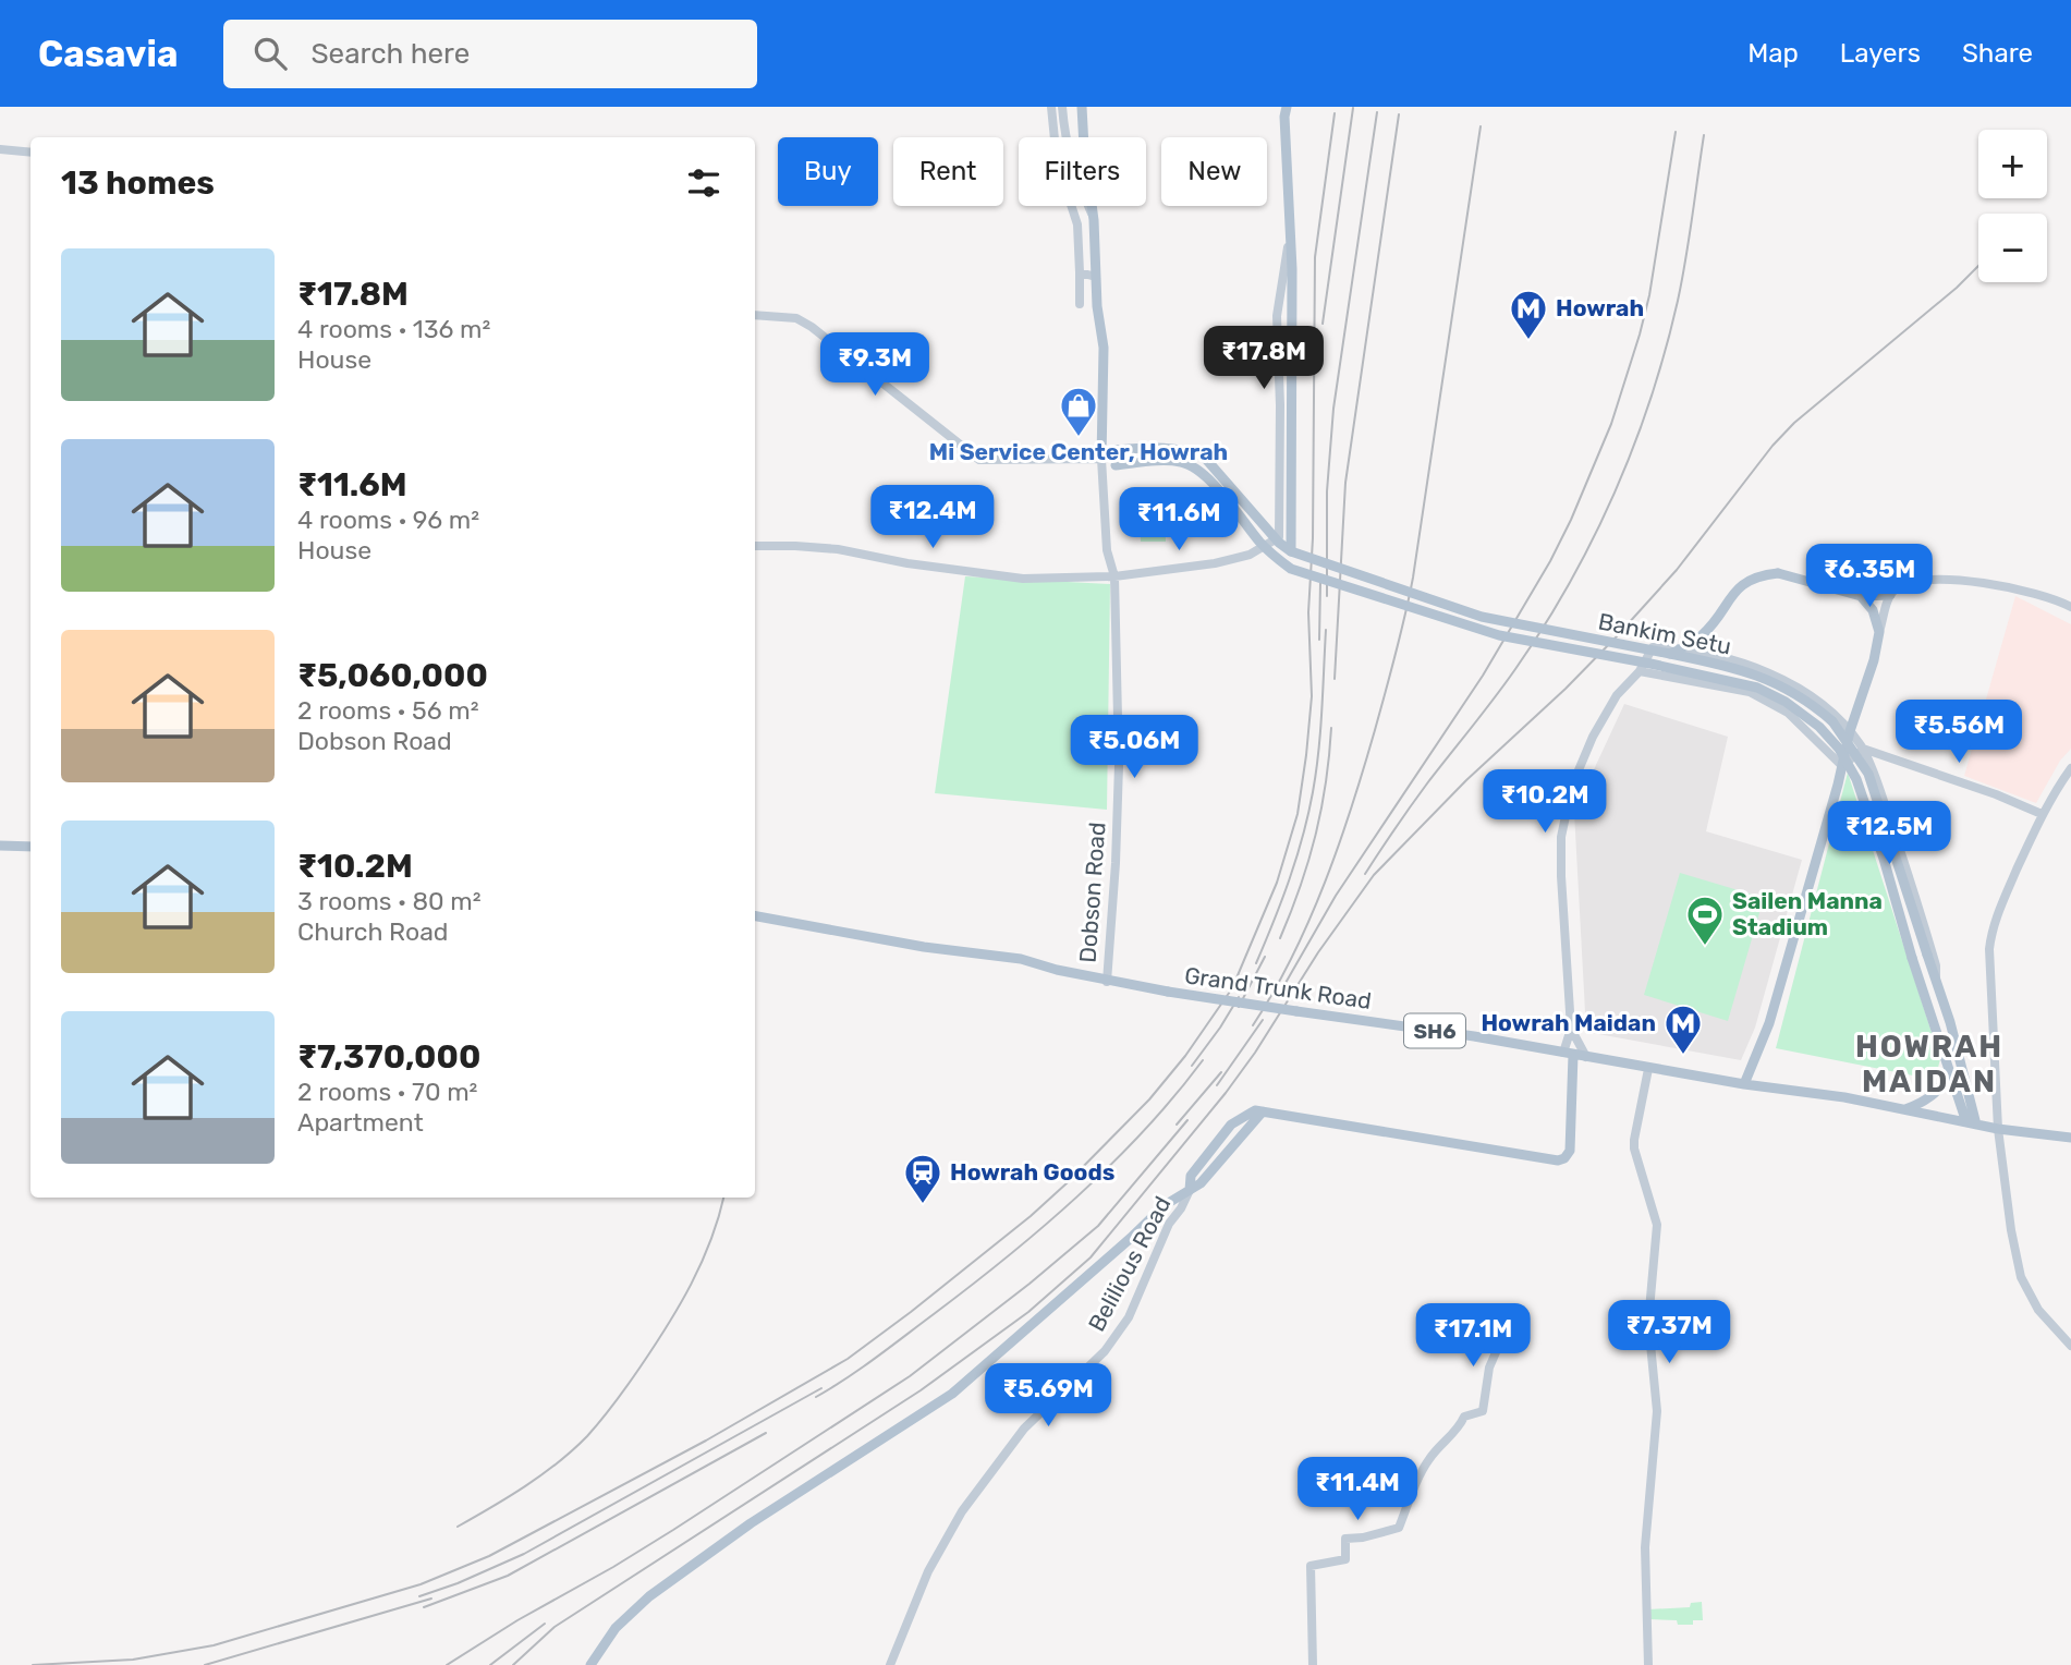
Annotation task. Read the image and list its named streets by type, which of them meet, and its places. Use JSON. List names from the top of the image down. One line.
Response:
{"streets":{"main road":["Bankim Setu","Dobson Road","Grand Trunk Road","SH6","Belilious Road"]},"crossings":[["Bankim Setu","Dobson Road"],["Bankim Setu","Grand Trunk Road"],["Dobson Road","Grand Trunk Road"]],"districts":["HOWRAH MAIDAN"],"places":{"metro station":["Howrah","Howrah Maidan"],"shop":["Mi Service Center, Howrah"],"sports":["Sailen Manna Stadium"],"station":["Howrah Goods"]},"page":{"header":"Casavia","search":"Search here","nav":["Map","Layers","Share"],"map_buttons":["+","−"],"chip":["Buy","Rent","Filters","New"],"heading":"13 homes","list":[{"name":"₹17.8M","note":"4 rooms · 136 m² · House"},{"name":"₹11.6M","note":"4 rooms · 96 m² · House"},{"name":"₹5,060,000","note":"2 rooms · 56 m² · Dobson Road"},{"name":"₹10.2M","note":"3 rooms · 80 m² · Church Road"},{"name":"₹7,370,000","note":"2 rooms · 70 m² · Apartment"}],"price":["₹17.8M","₹9.3M","₹12.4M","₹11.6M","₹6.35M","₹5.56M","₹5.06M","₹10.2M","₹12.5M","₹7.37M","₹17.1M","₹5.69M","₹11.4M"]}}
